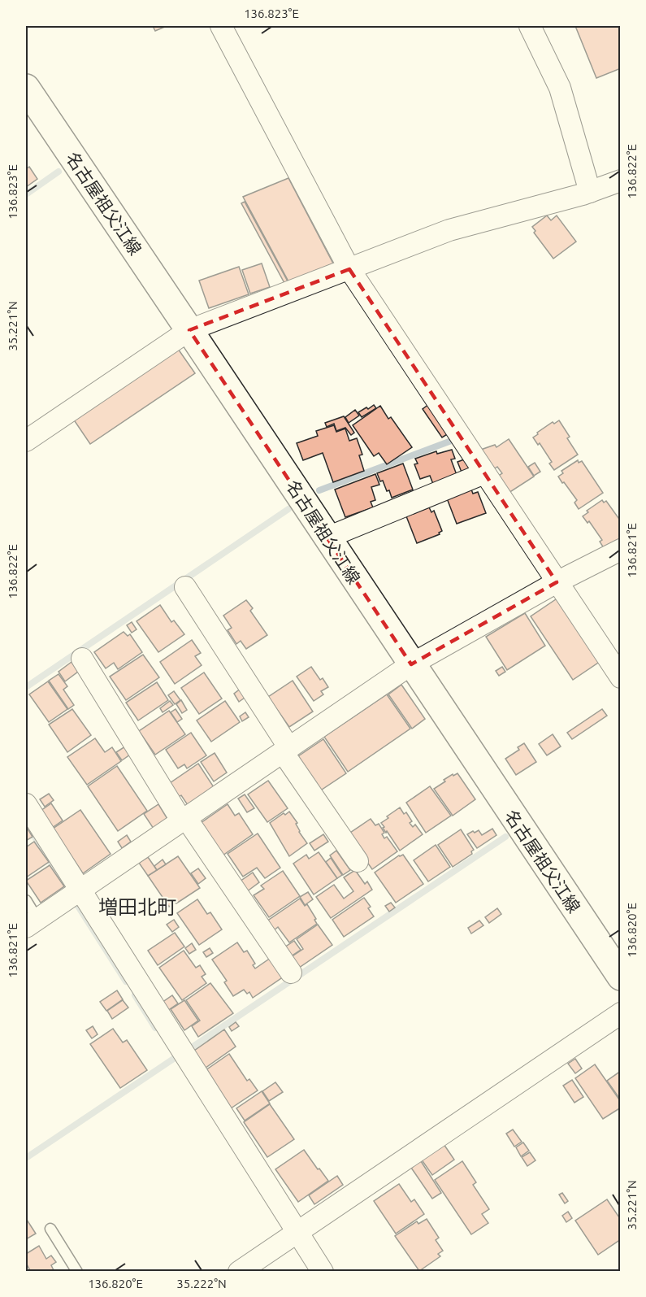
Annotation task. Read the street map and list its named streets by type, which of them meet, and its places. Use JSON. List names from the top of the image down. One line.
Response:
{"streets":{"main road":["名古屋祖父江線"]},"districts":["増田北町"],"coordinates":["136.823°E","136.822°E","35.221°N","136.821°E","136.820°E","35.222°N"]}
